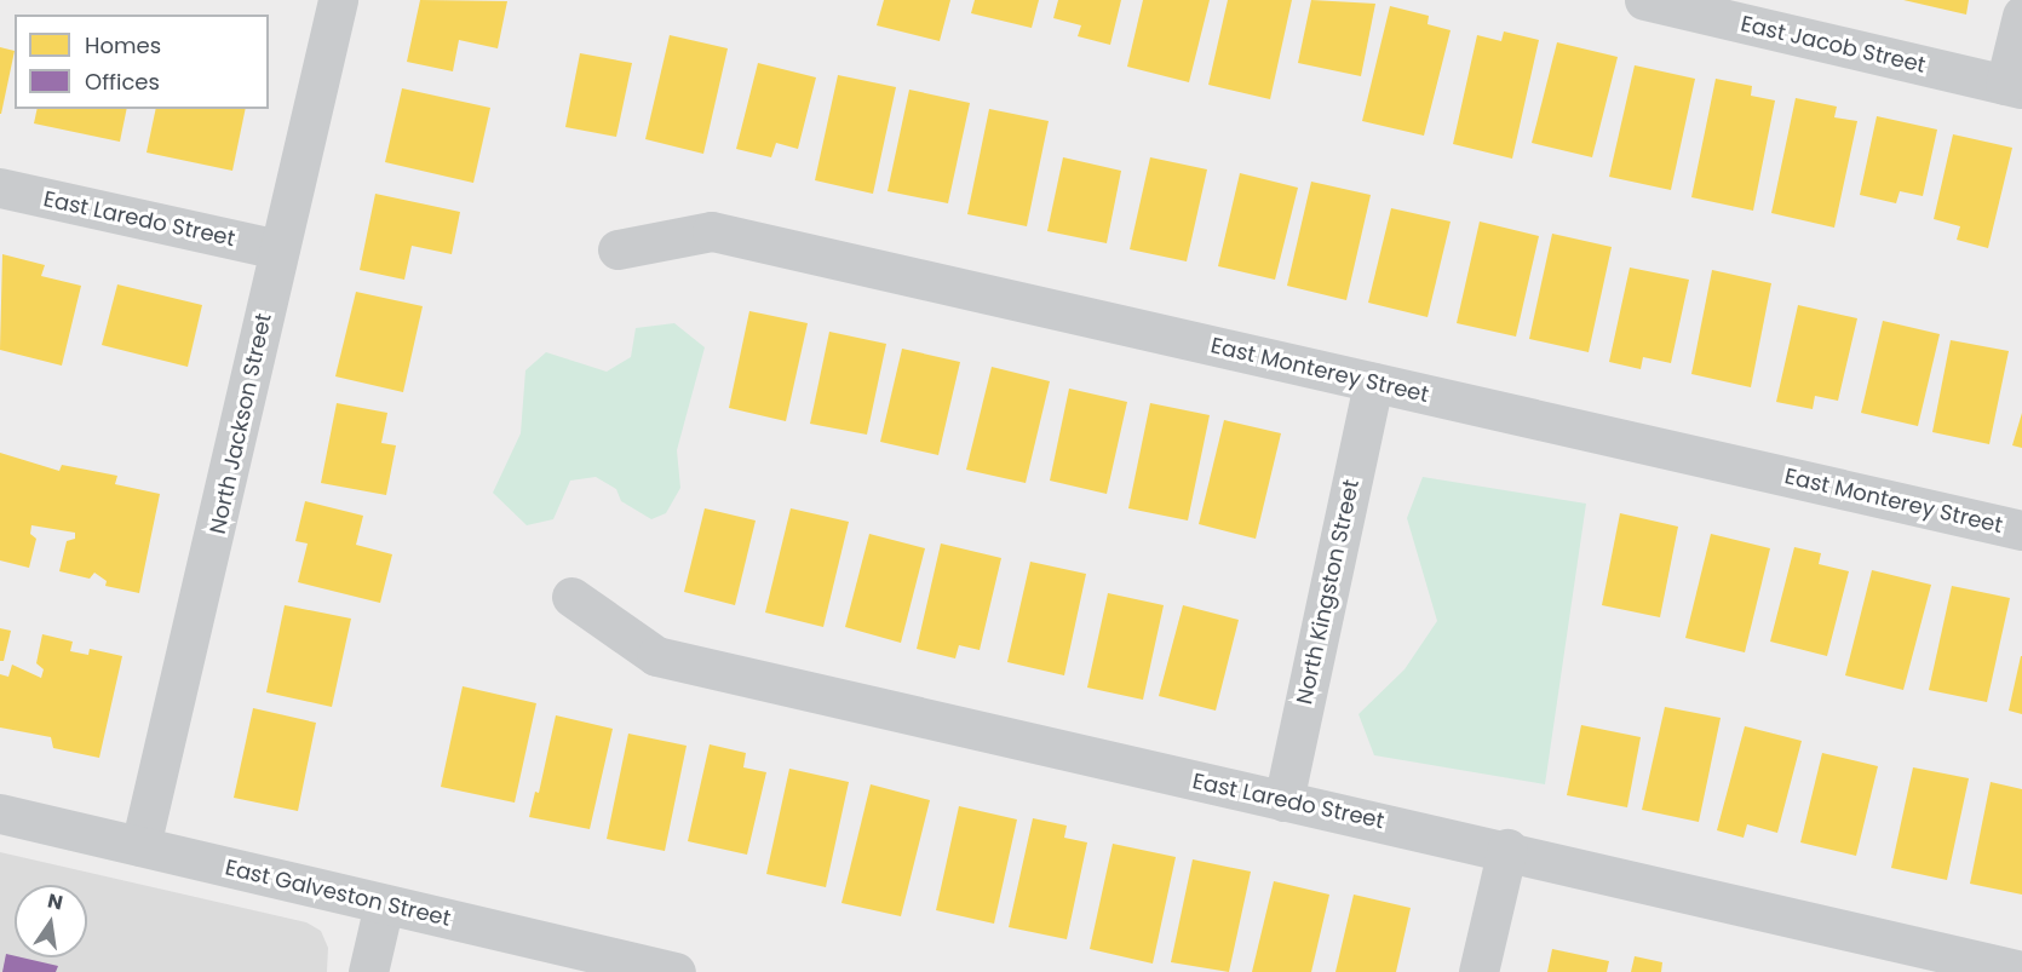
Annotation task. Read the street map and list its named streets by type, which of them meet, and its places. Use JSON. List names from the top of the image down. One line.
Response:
{"streets":{"street":["East Jacob Street","East Laredo Street","East Monterey Street","North Jackson Street","North Kingston Street","East Galveston Street"]},"crossings":[["East Laredo Street","North Jackson Street"],["East Laredo Street","North Kingston Street"],["East Monterey Street","North Kingston Street"],["North Jackson Street","East Galveston Street"]],"legend":["Homes","Offices"],"north":"top"}
